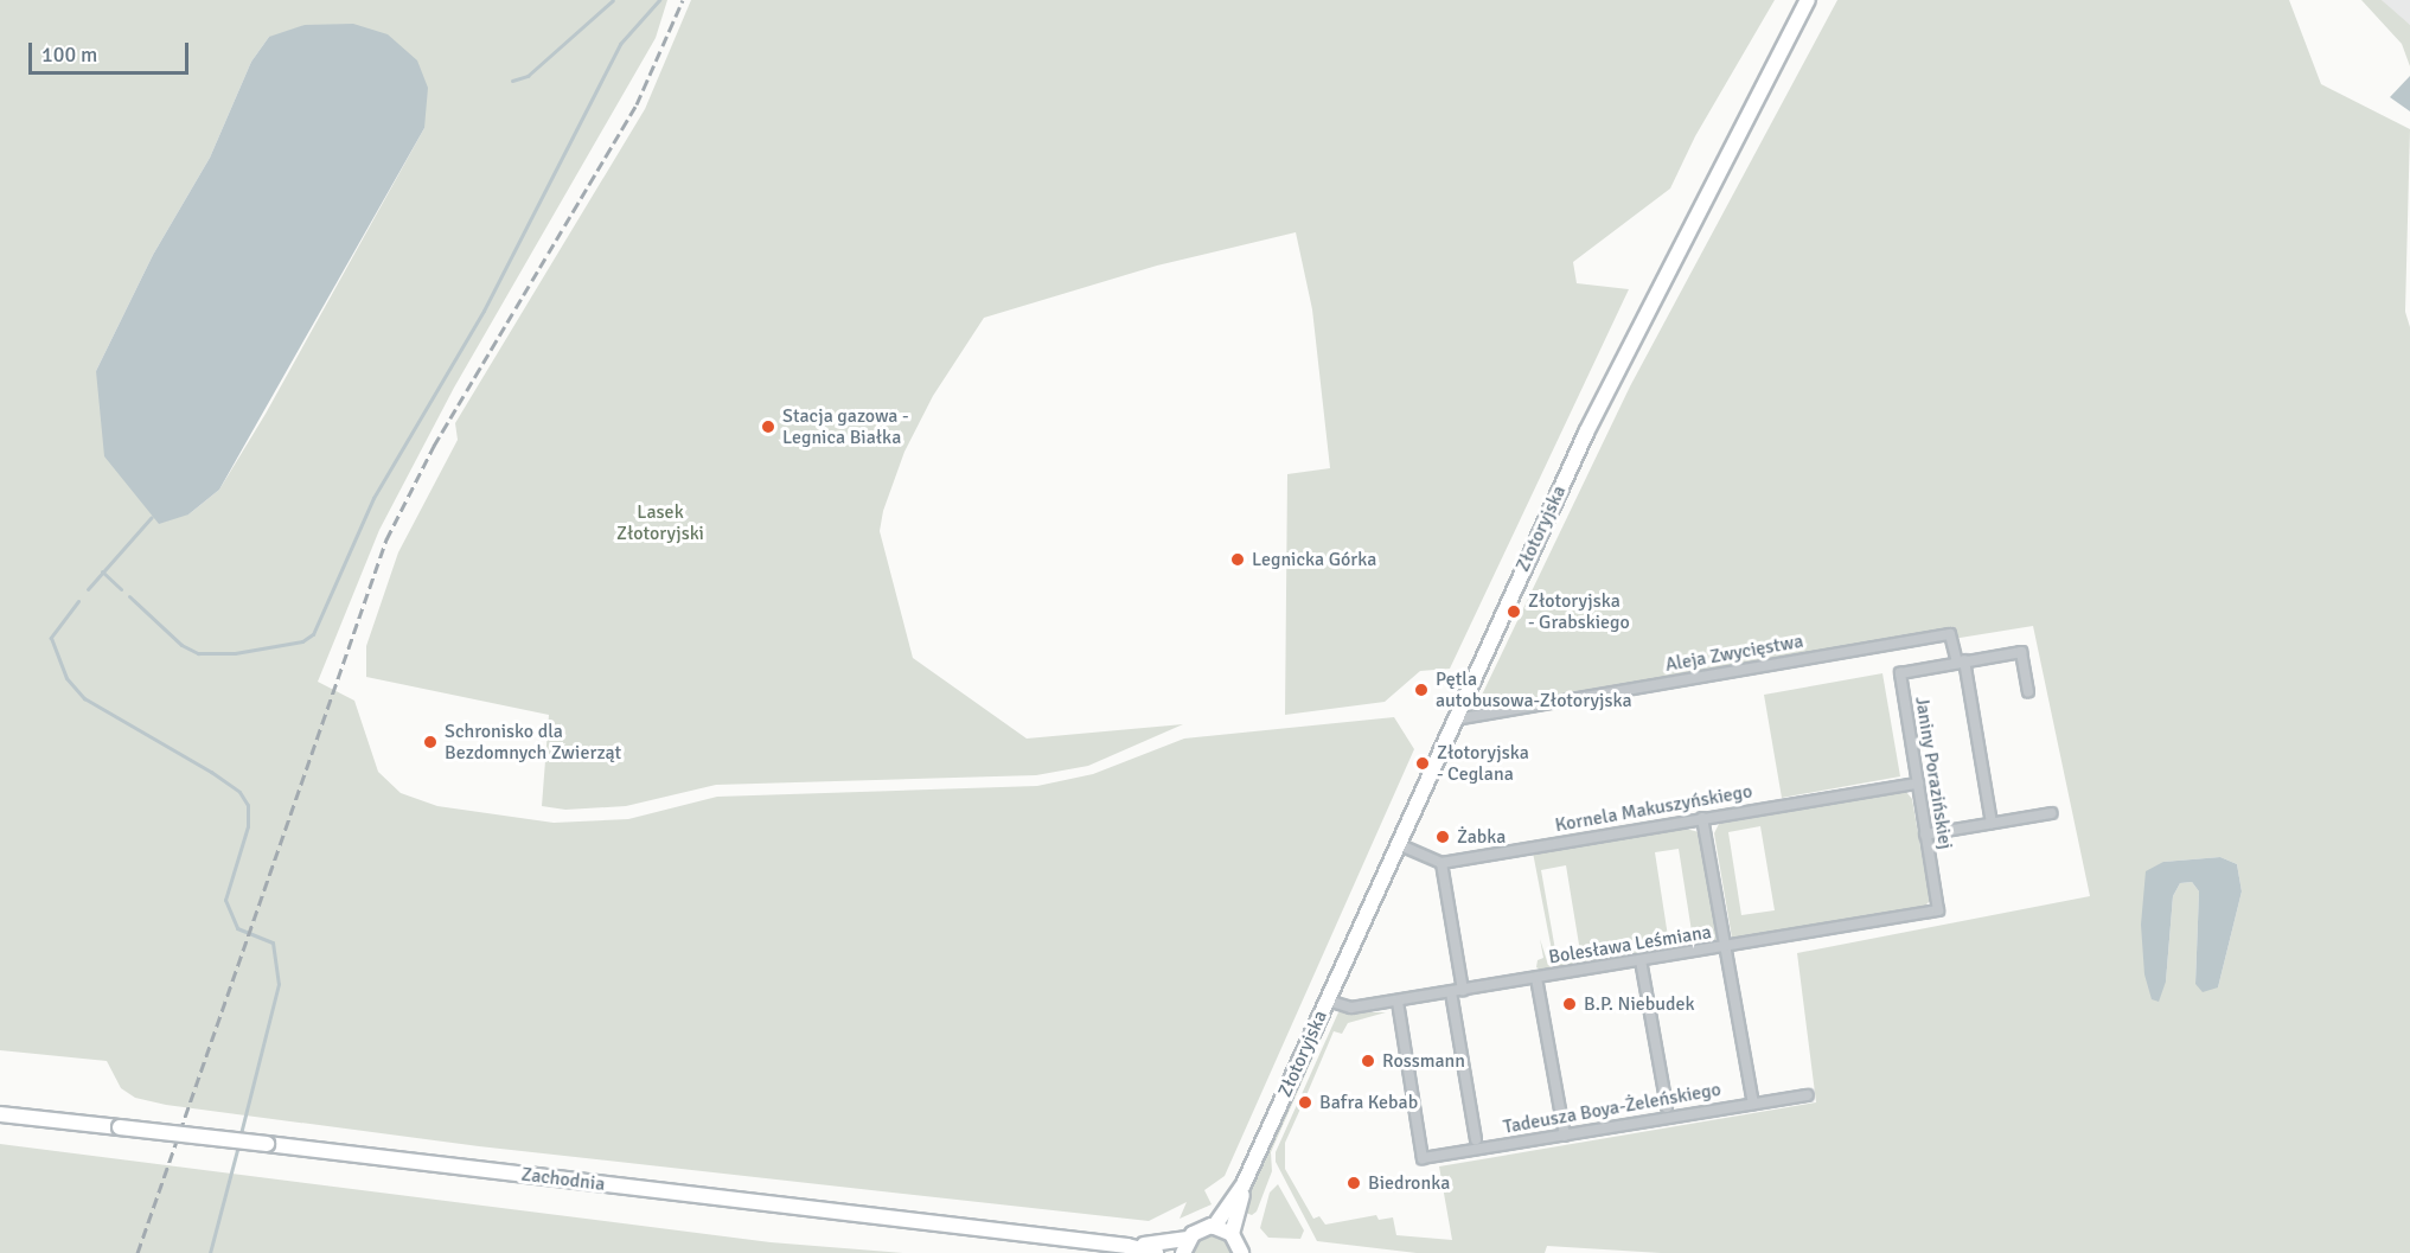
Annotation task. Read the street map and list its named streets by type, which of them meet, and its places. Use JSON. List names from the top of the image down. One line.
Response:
{"streets":{"street":["Złotoryjska","Aleja Zwycięstwa","Janiny Porazińskiej","Kornela Makuszyńskiego","Bolesława Leśmiana","Tadeusza Boya-Żeleńskiego","Zachodnia"]},"crossings":[["Złotoryjska","Aleja Zwycięstwa"],["Złotoryjska","Bolesława Leśmiana"],["Złotoryjska","Zachodnia"],["Aleja Zwycięstwa","Janiny Porazińskiej"],["Janiny Porazińskiej","Kornela Makuszyńskiego"],["Janiny Porazińskiej","Bolesława Leśmiana"],["Bolesława Leśmiana","Tadeusza Boya-Żeleńskiego"]],"parks":["Lasek Złotoryjski"],"places":["Stacja gazowa - Legnica Białka","Legnicka Górka","Złotoryjska - Grabskiego","Pętla autobusowa-Złotoryjska","Schronisko dla Bezdomnych Zwierząt","Złotoryjska - Ceglana","Żabka","B.P. Niebudek","Rossmann","Bafra Kebab","Biedronka"],"scale_bar":"100 m"}
